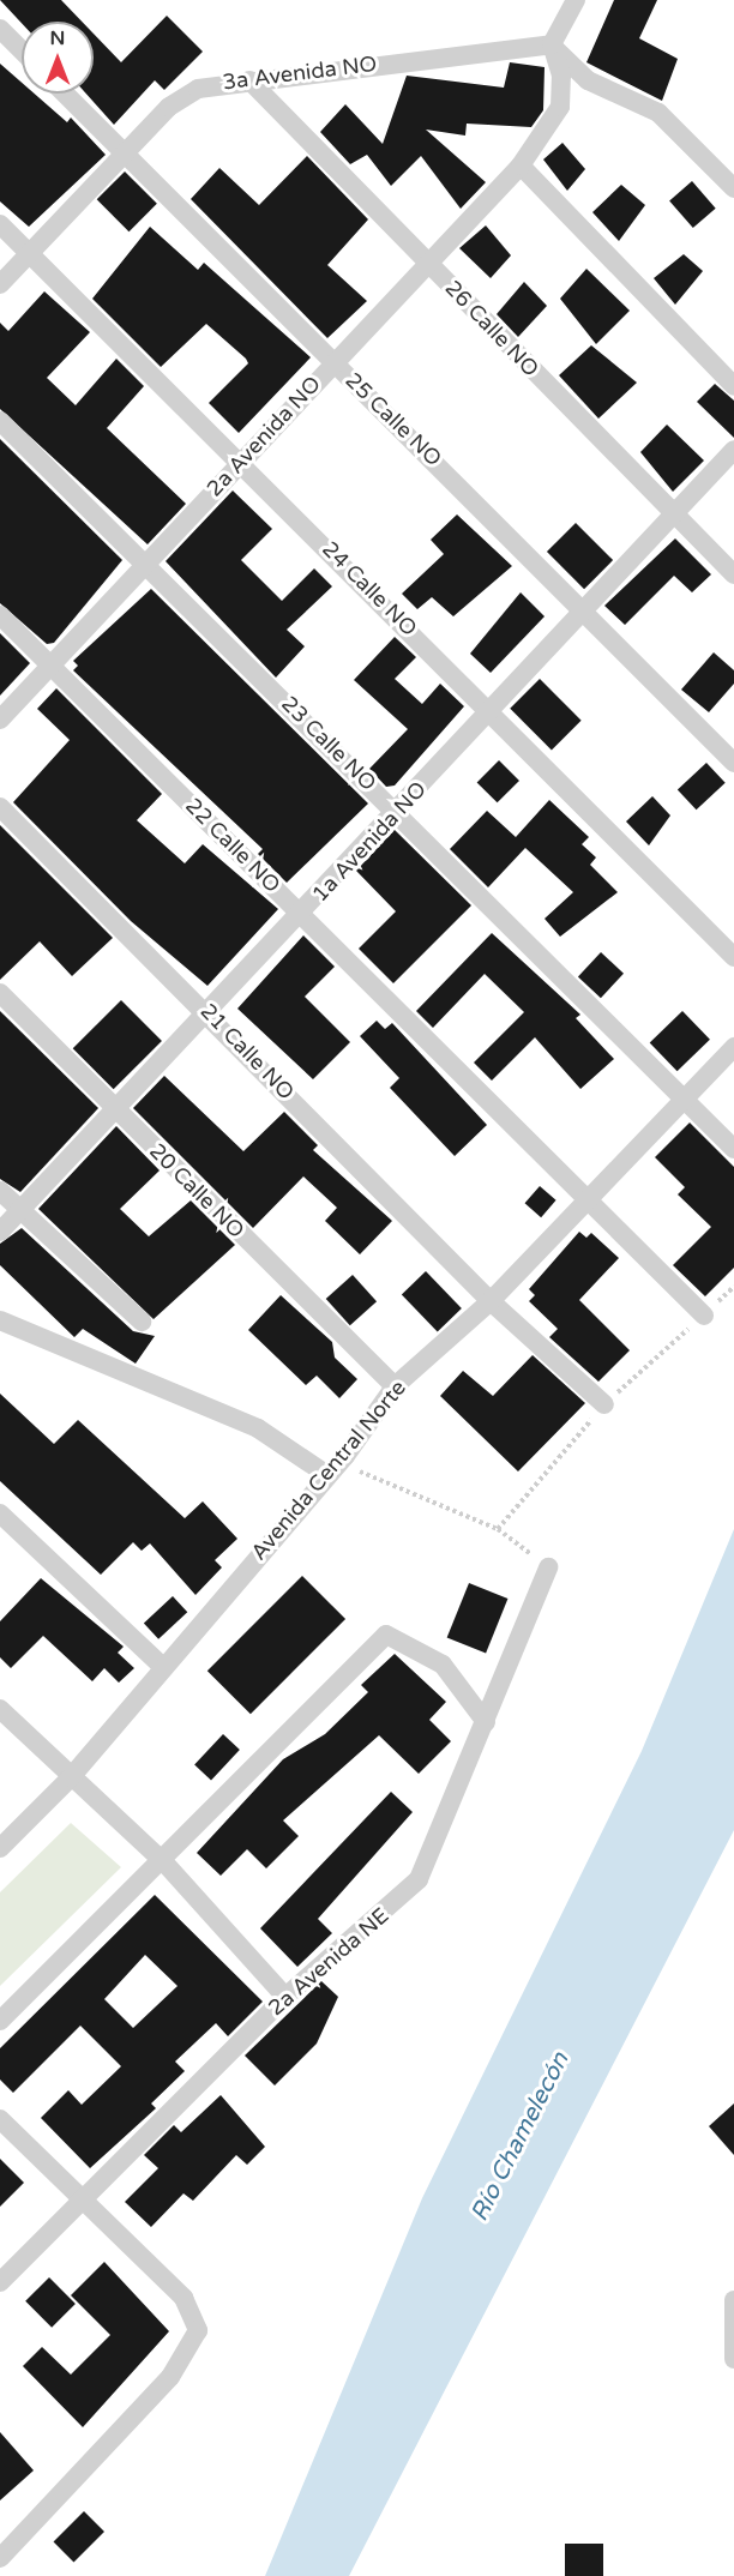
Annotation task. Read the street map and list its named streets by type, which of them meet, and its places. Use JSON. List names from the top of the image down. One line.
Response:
{"streets":{"street":["3a Avenida NO","26 Calle NO","25 Calle NO","2a Avenida NO","24 Calle NO","23 Calle NO","1a Avenida NO","22 Calle NO","21 Calle NO","20 Calle NO","Avenida Central Norte","2a Avenida NE"]},"crossings":[["3a Avenida NO","26 Calle NO"],["3a Avenida NO","25 Calle NO"],["3a Avenida NO","2a Avenida NO"],["3a Avenida NO","24 Calle NO"],["26 Calle NO","2a Avenida NO"],["26 Calle NO","1a Avenida NO"],["25 Calle NO","2a Avenida NO"],["25 Calle NO","1a Avenida NO"],["2a Avenida NO","24 Calle NO"],["2a Avenida NO","23 Calle NO"],["2a Avenida NO","22 Calle NO"],["24 Calle NO","1a Avenida NO"],["23 Calle NO","1a Avenida NO"],["23 Calle NO","Avenida Central Norte"],["1a Avenida NO","22 Calle NO"],["1a Avenida NO","21 Calle NO"],["1a Avenida NO","20 Calle NO"],["22 Calle NO","Avenida Central Norte"],["21 Calle NO","Avenida Central Norte"],["20 Calle NO","Avenida Central Norte"]],"water":["Río Chamelecón"],"north":"top"}
